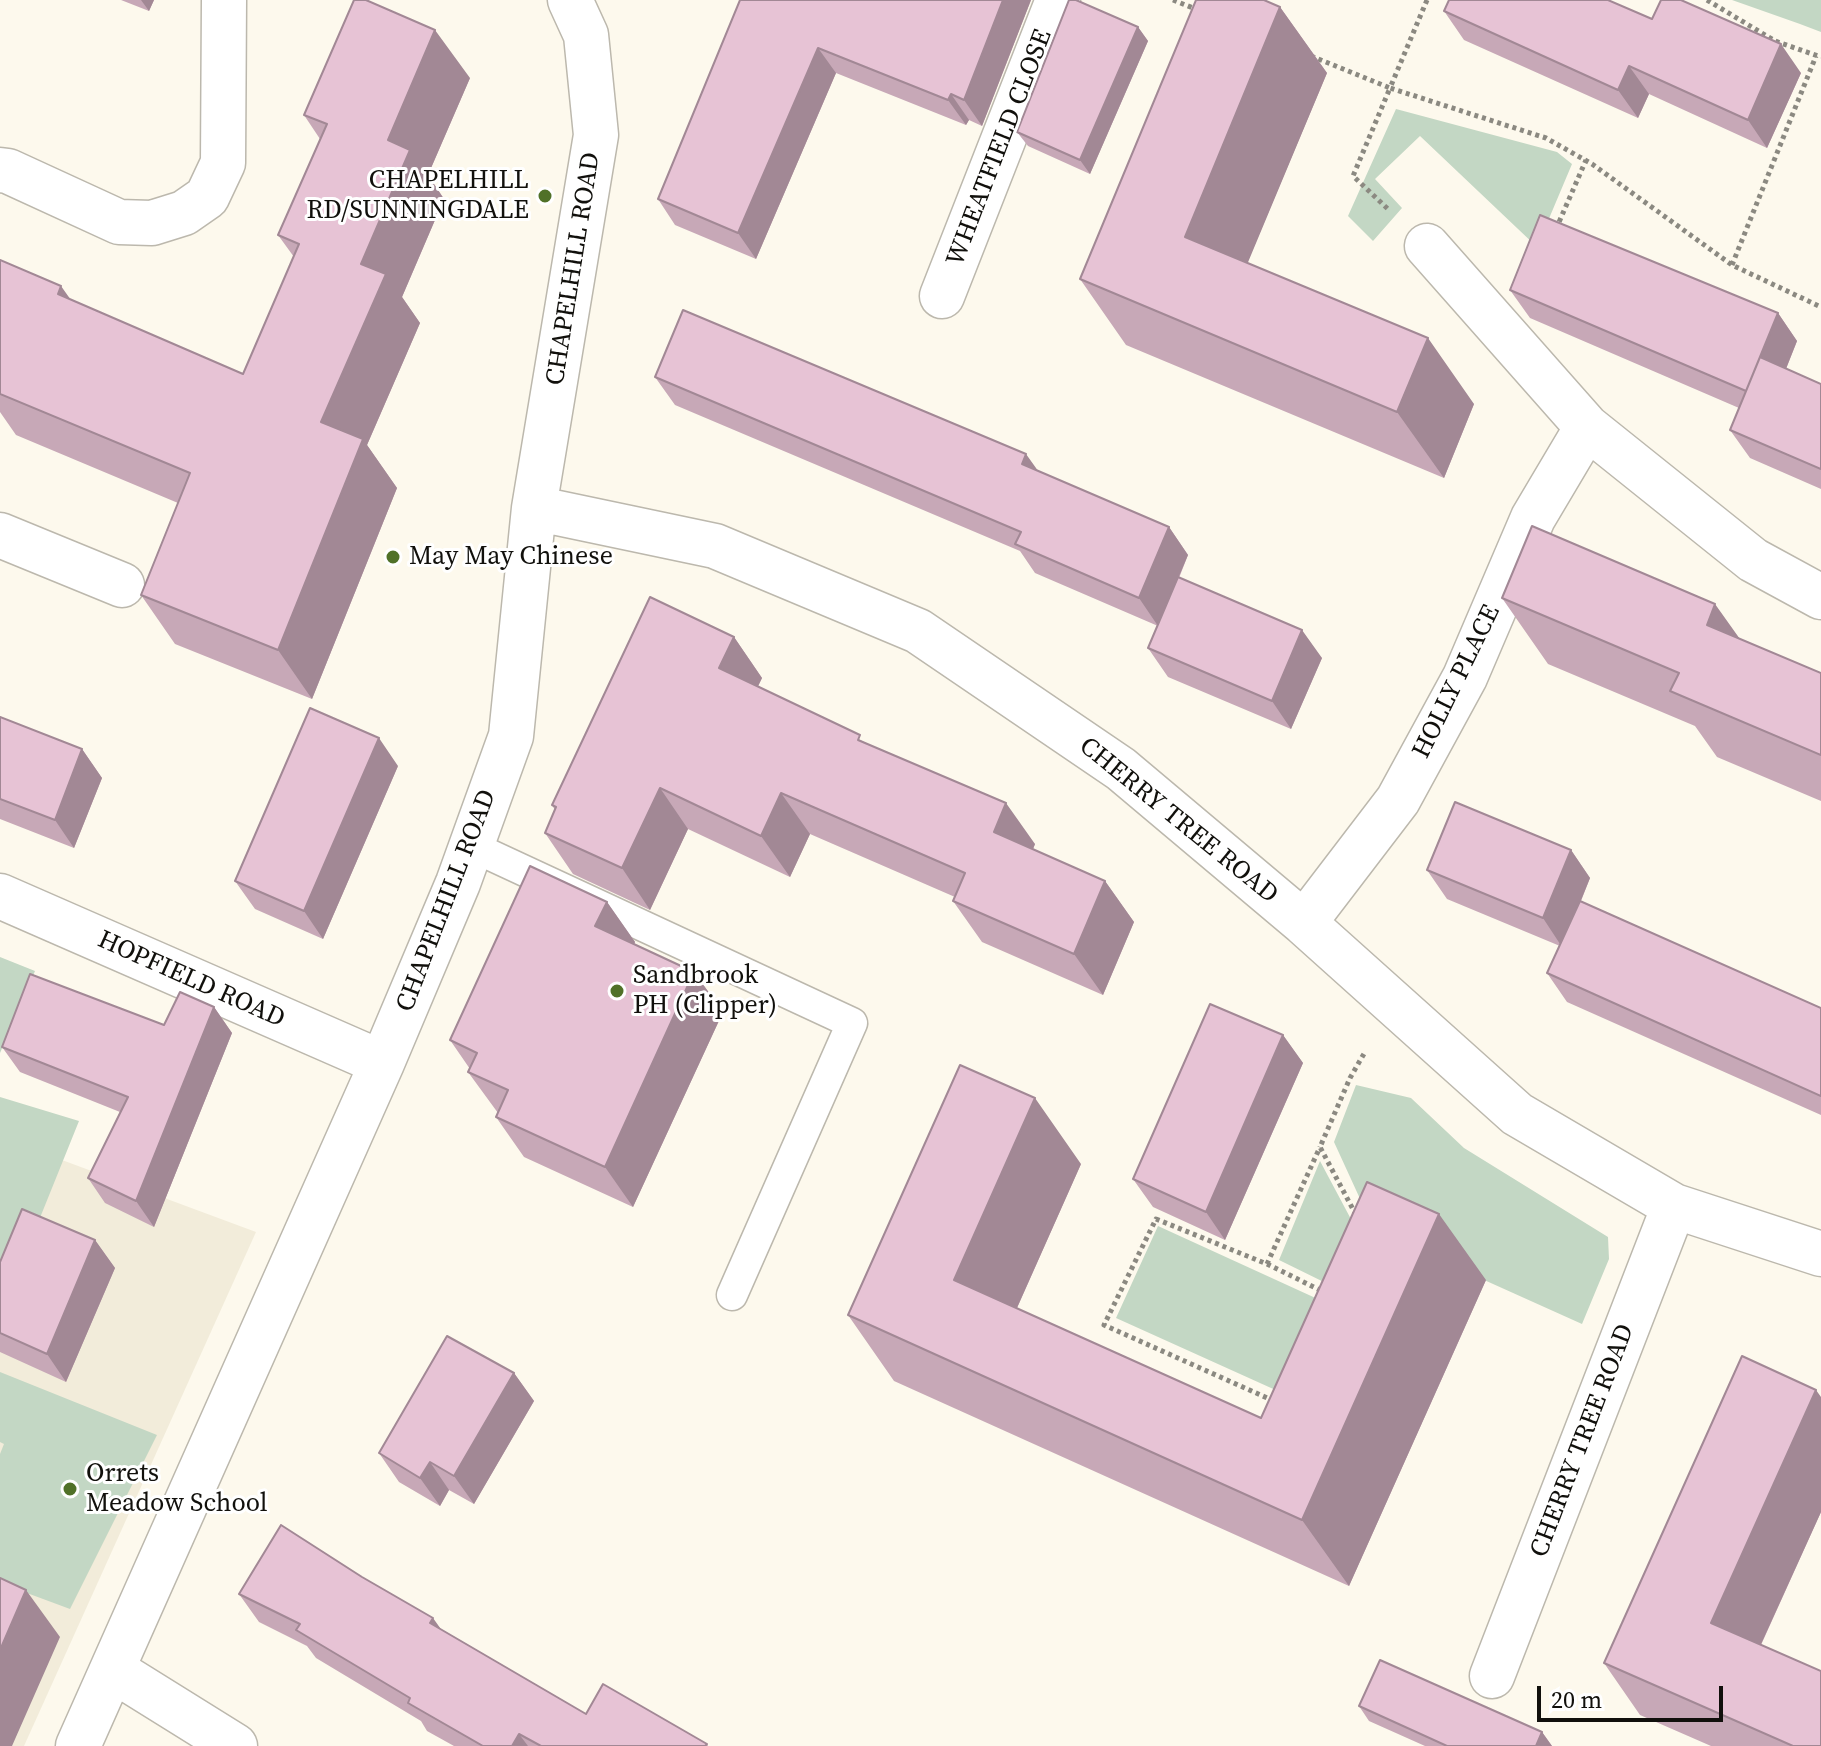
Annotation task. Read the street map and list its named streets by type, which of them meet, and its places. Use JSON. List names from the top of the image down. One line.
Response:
{"streets":{"street":["WHEATFIELD CLOSE","CHAPELHILL ROAD","HOLLY PLACE","CHERRY TREE ROAD","HOPFIELD ROAD"]},"crossings":[["CHAPELHILL ROAD","CHERRY TREE ROAD"],["CHAPELHILL ROAD","HOPFIELD ROAD"],["HOLLY PLACE","CHERRY TREE ROAD"]],"places":["CHAPELHILL RD/SUNNINGDALE","May May Chinese","Sandbrook PH (Clipper)","Orrets Meadow School"],"scale_bar":"20 m"}
